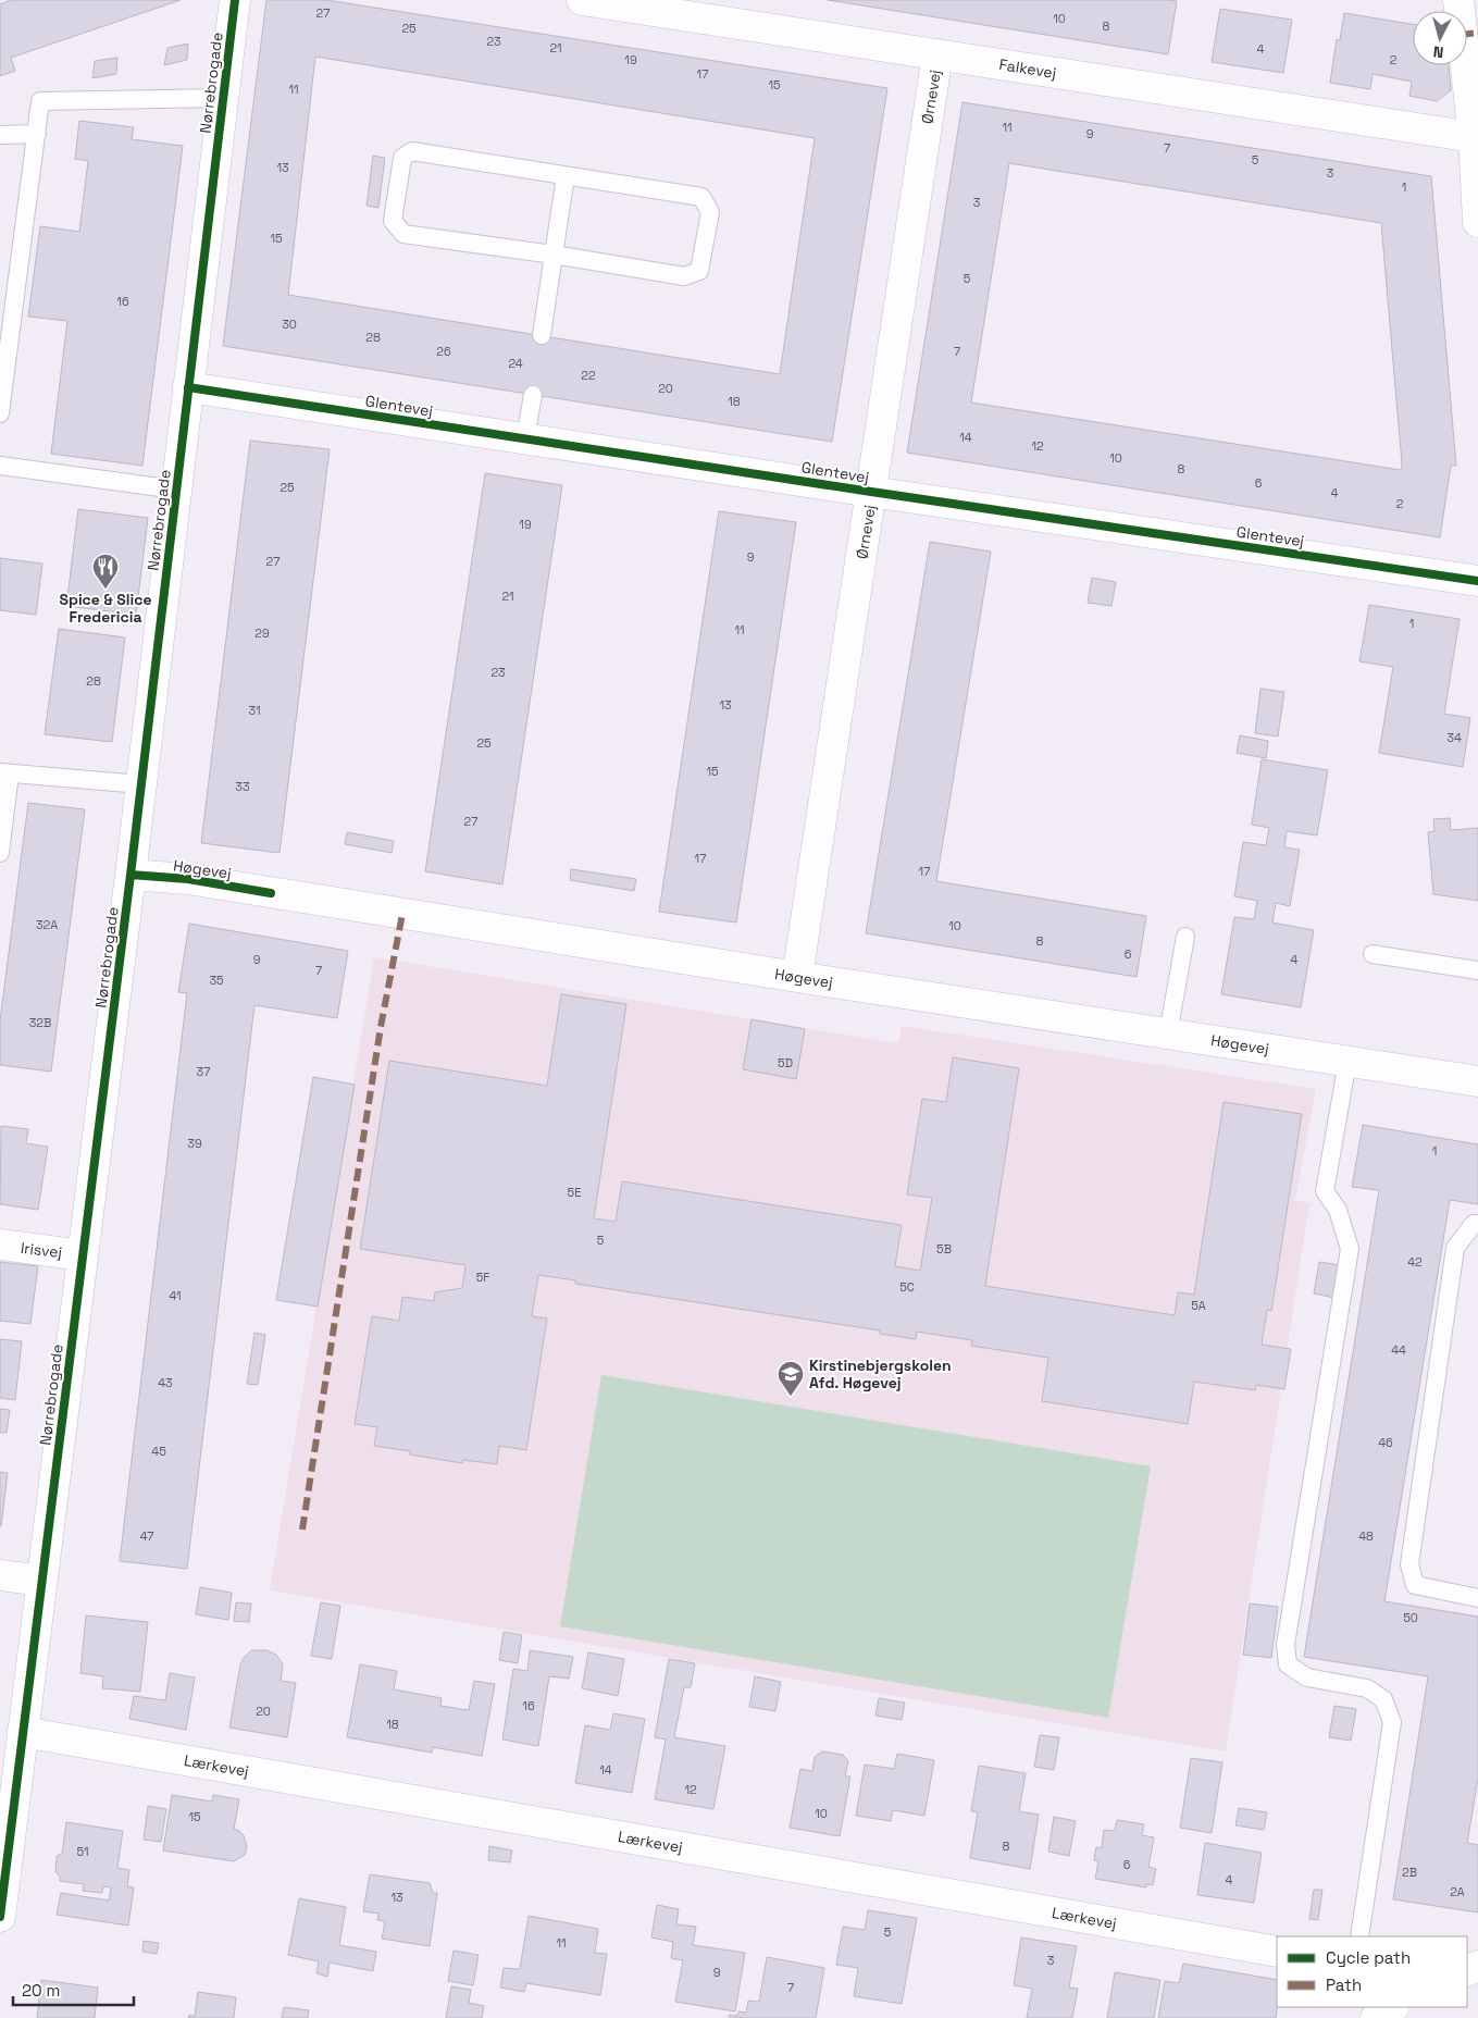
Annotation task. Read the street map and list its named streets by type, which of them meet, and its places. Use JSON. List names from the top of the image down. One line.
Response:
{"streets":{"street":["Falkevej","Nørrebrogade","Ørnevej","Glentevej","Høgevej","Irisvej","Lærkevej"]},"crossings":[["Falkevej","Ørnevej"],["Nørrebrogade","Glentevej"],["Nørrebrogade","Høgevej"],["Nørrebrogade","Irisvej"],["Nørrebrogade","Lærkevej"],["Ørnevej","Glentevej"],["Ørnevej","Høgevej"]],"places":{"restaurant":["Spice & Slice Fredericia"],"school or university":["Kirstinebjergskolen Afd. Høgevej"]},"house_numbers":["27","10","8","25","23","21","4","19","2","17","15","11","11","9","7","5","13","3","1","3","15","5","16","30","28","26","7","24","22","20","18","14","12","10","8","6","25","4","2","19","9","27","21","1","11","29","23","28","13","31","34","25","15","33","27","17","17","32A","10","8","6","9","4","7","35","32B","5D","37","39","1","5E","5","5B","42","5F","5C","41","5A","44","43","46","45","47","48","50","16","20","18","14","12","10","15","8","51","6","2B","4","2A","13","5","11","3","9","7"],"legend":["Cycle path","Path"],"scale_bar":"20 m","north":"bottom"}
